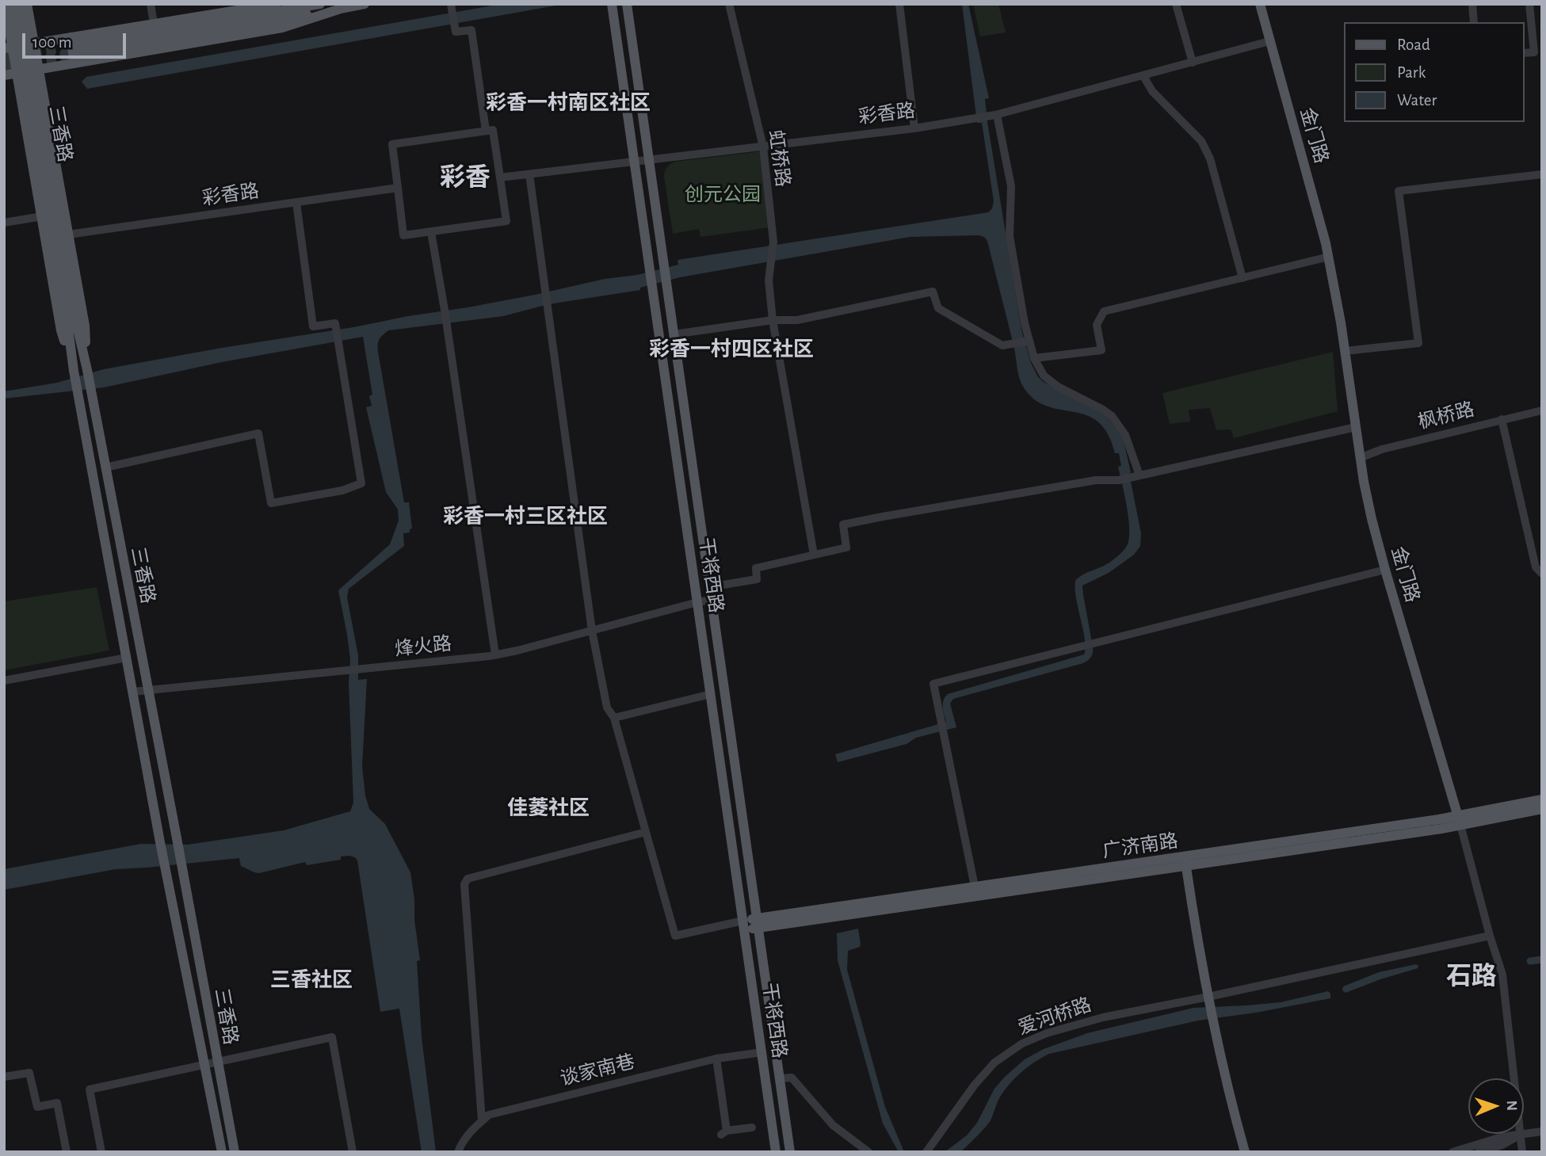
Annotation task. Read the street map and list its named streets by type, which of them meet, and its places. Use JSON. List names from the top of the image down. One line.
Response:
{"streets":{"main road":["三香路","金门路","干将西路","广济南路"],"street":["彩香路","虹桥路","枫桥路","烽火路","爱河桥路","谈家南巷"]},"crossings":[["彩香路","金门路"],["彩香路","虹桥路"],["彩香路","干将西路"],["三香路","烽火路"],["金门路","枫桥路"],["金门路","广济南路"],["金门路","爱河桥路"],["干将西路","烽火路"],["干将西路","广济南路"],["干将西路","谈家南巷"]],"districts":["彩香一村南区社区","彩香","彩香一村四区社区","彩香一村三区社区","佳菱社区","石路","三香社区"],"parks":["创元公园"],"legend":["Road","Park","Water"],"scale_bar":"100 m","north":"right"}
